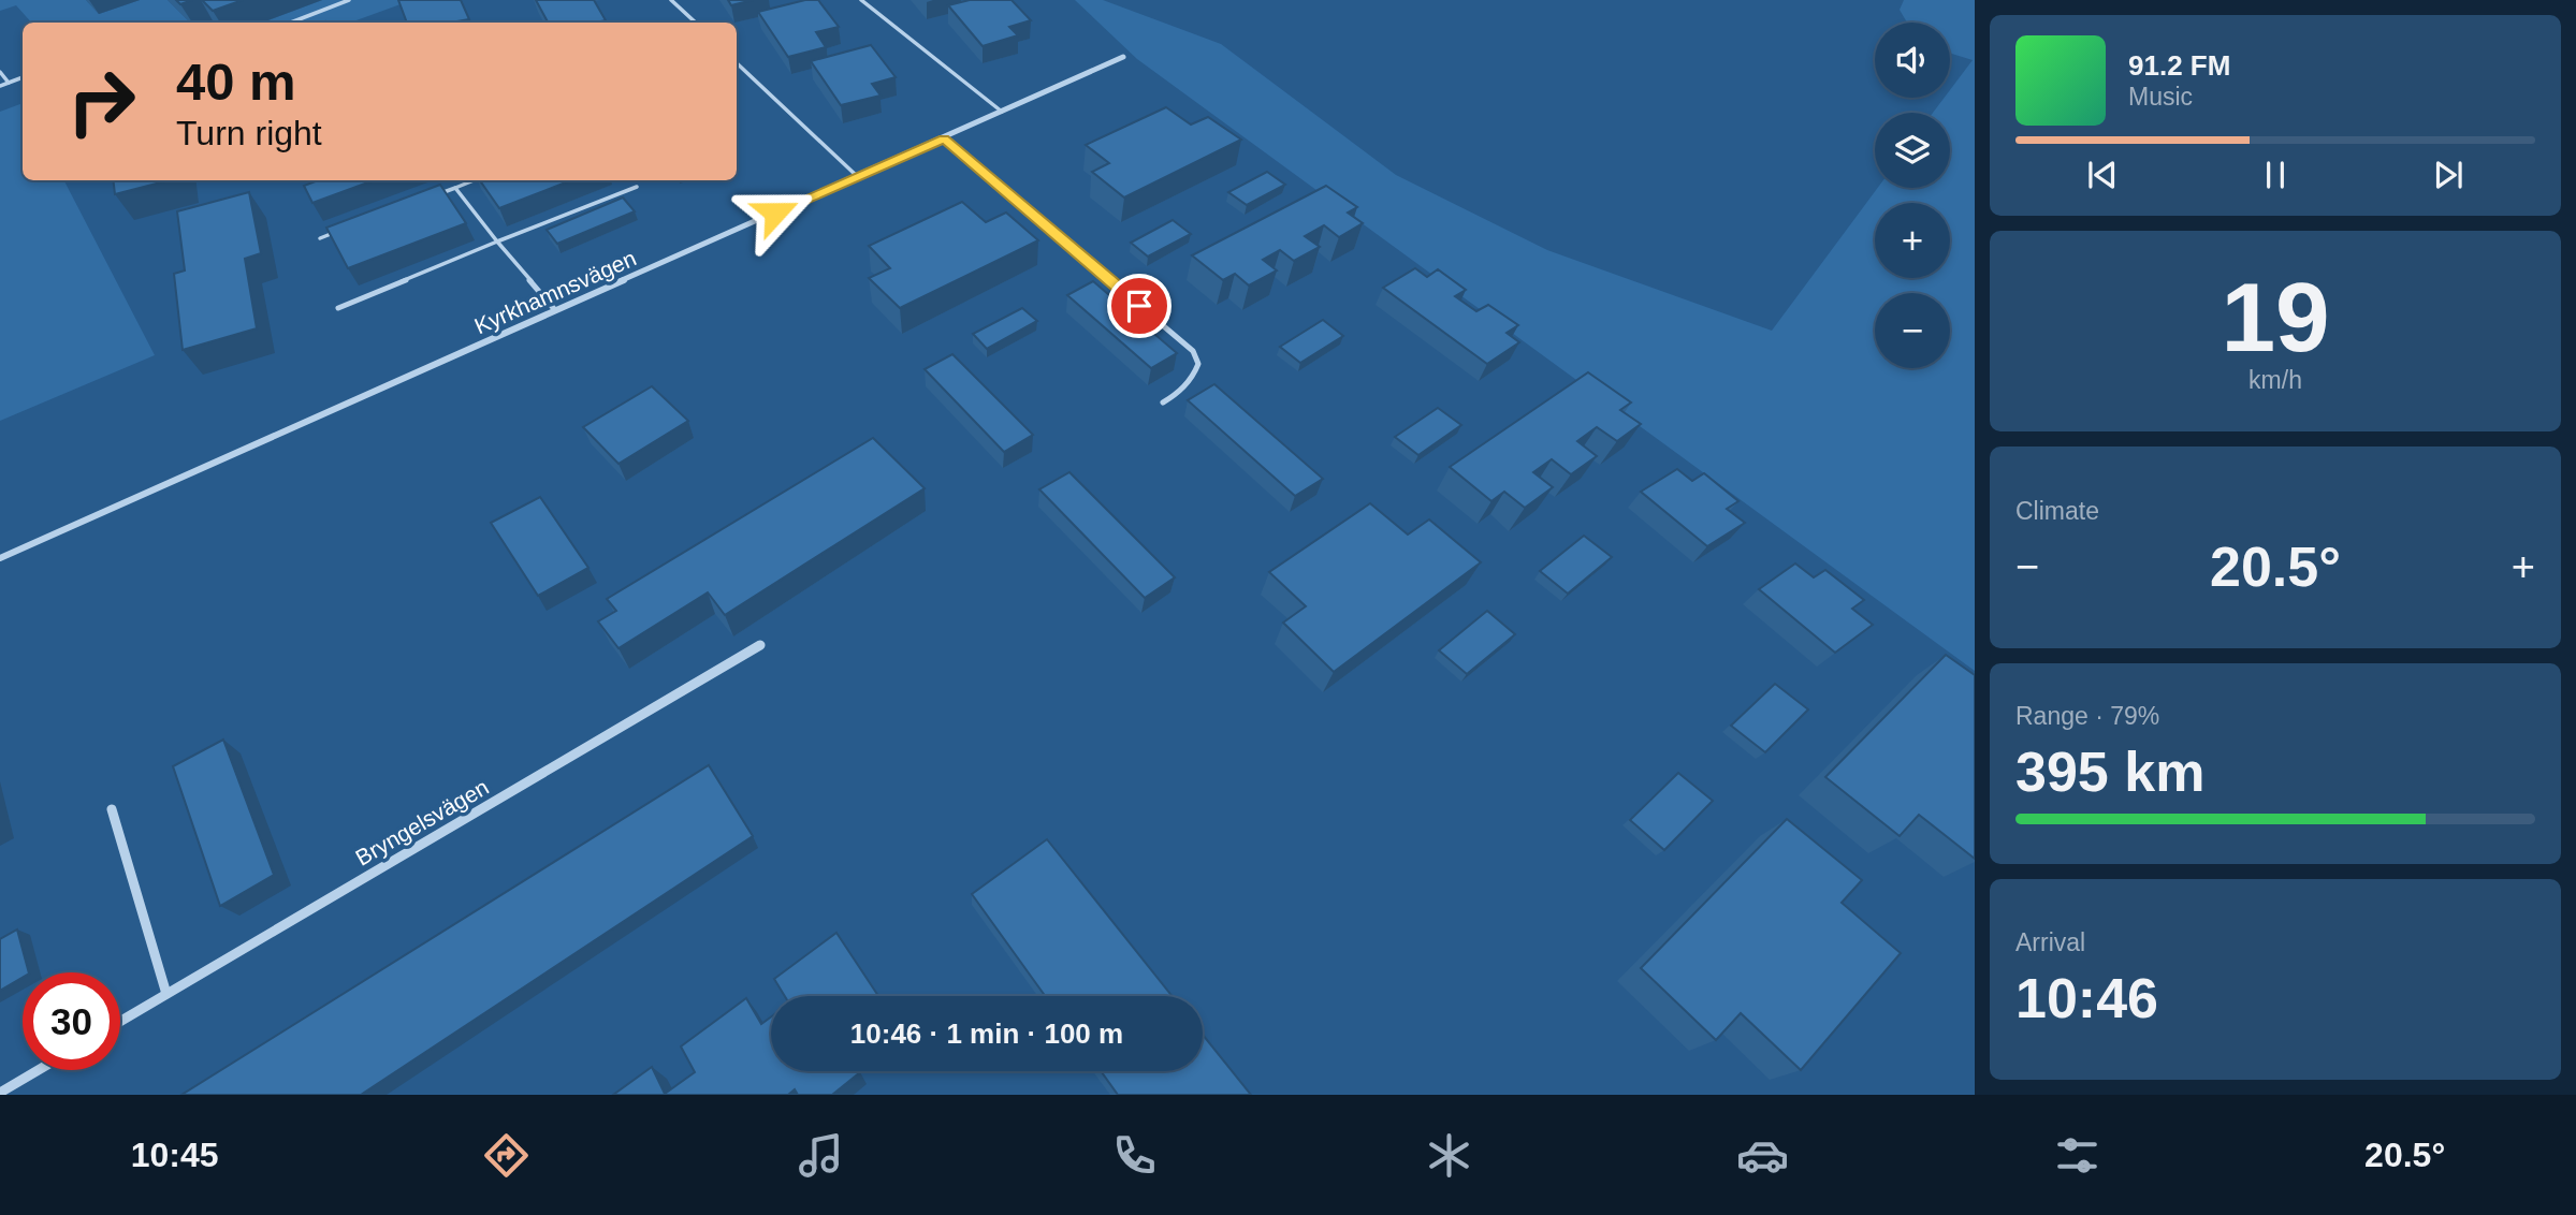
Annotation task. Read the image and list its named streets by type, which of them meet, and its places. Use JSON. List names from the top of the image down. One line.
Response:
{"streets":{"street":["Kyrkhamnsvägen","Bryngelsvägen"]},"page":{"map_buttons":["+","−"],"turn":["40 m","Turn right"],"song":["91.2 FM","Music"],"tile":[["19","km/h"],"Climate",["Range · 79%","395 km"],["Arrival","10:46"]],"heat":["−","20.5°","+"],"limit":"30","trip":"10:46 · 1 min · 100 m","tabs":["10:45","20.5°"]}}
